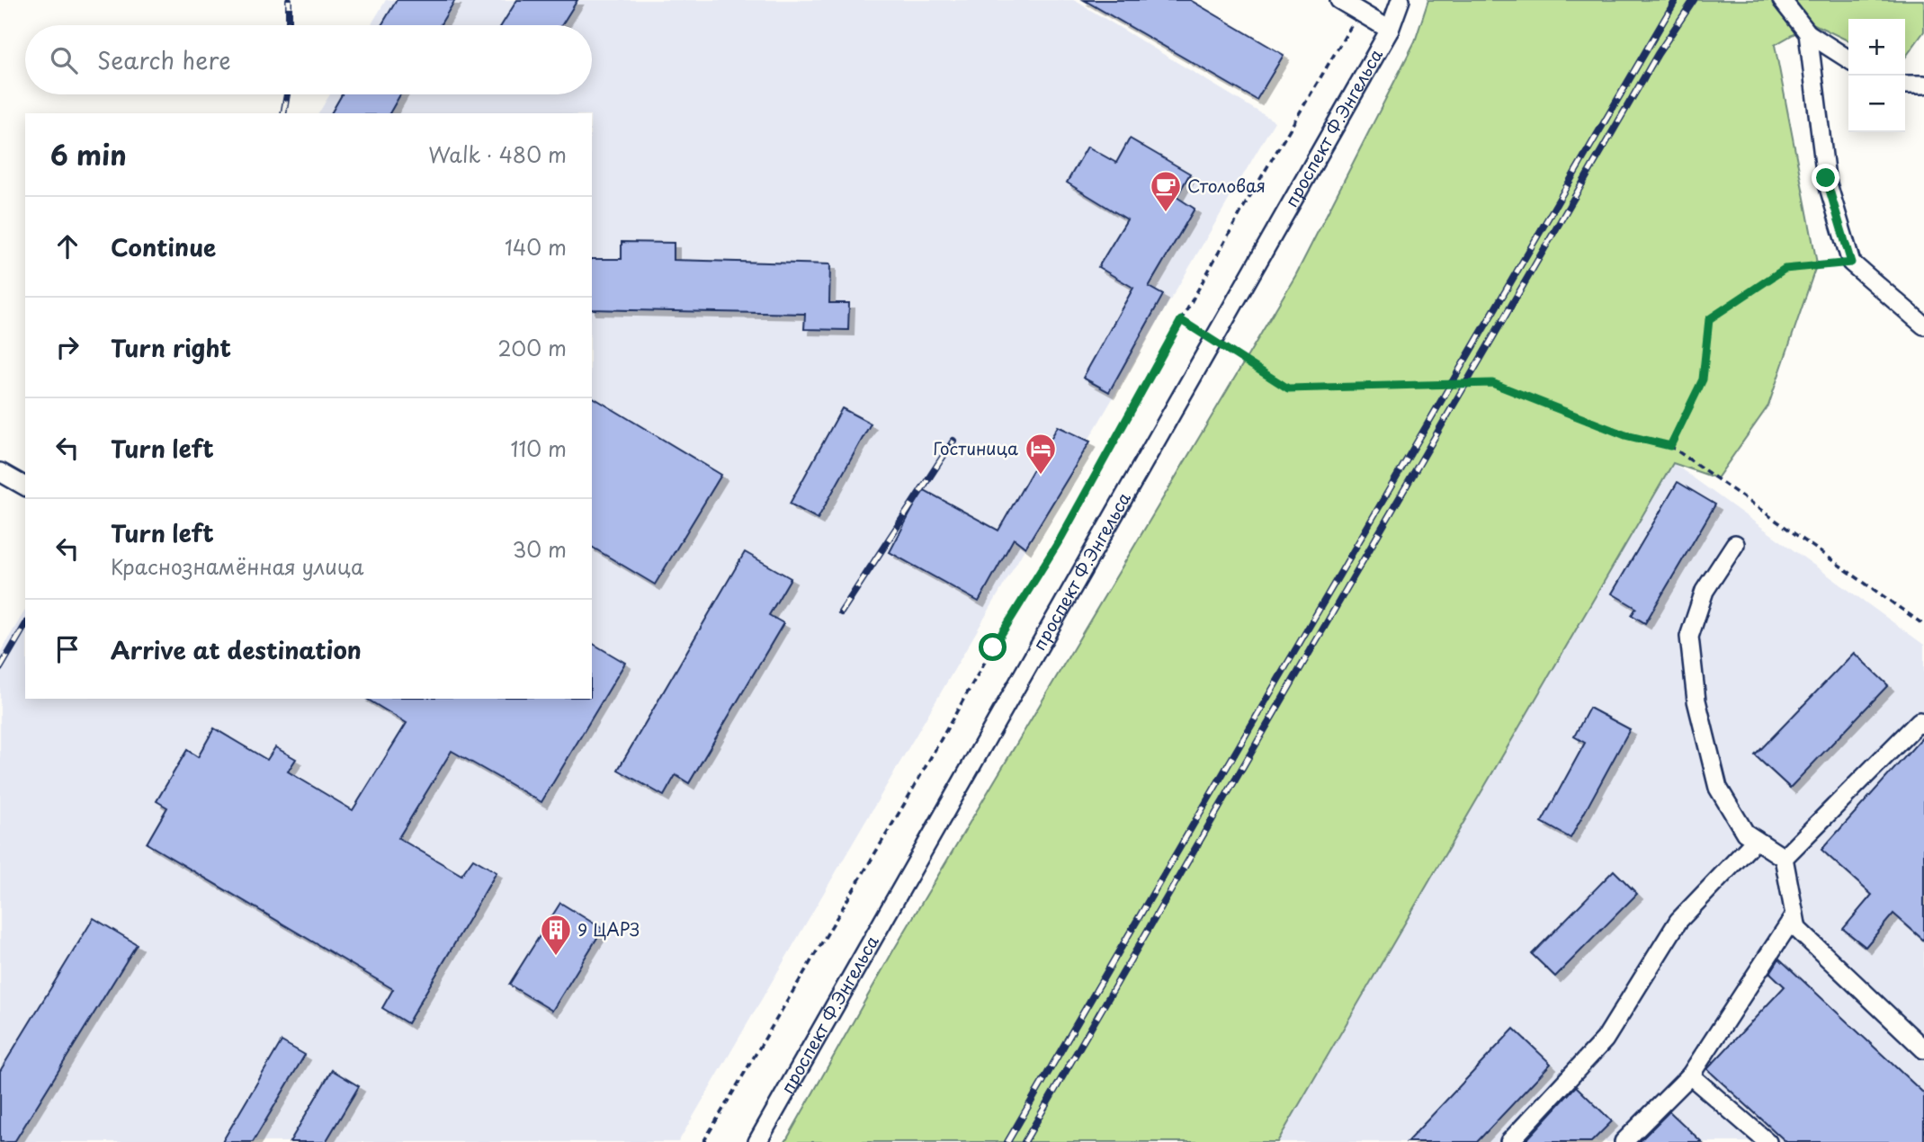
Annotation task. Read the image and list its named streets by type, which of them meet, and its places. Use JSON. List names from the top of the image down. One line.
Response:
{"streets":{"street":["проспект Ф.Энгельса"]},"places":{"cafe":["Столовая"],"hotel":["Гостиница"],"building":["9 ЦАРЗ"]},"page":{"map_buttons":["+","−"],"search":"Search here","heading":["6 min","Walk · 480 m"],"list":[["Continue","140 m"],["Turn right","200 m"],["Turn left","110 m"],["Turn left","Краснознамённая улица","30 m"],"Arrive at destination"]}}
